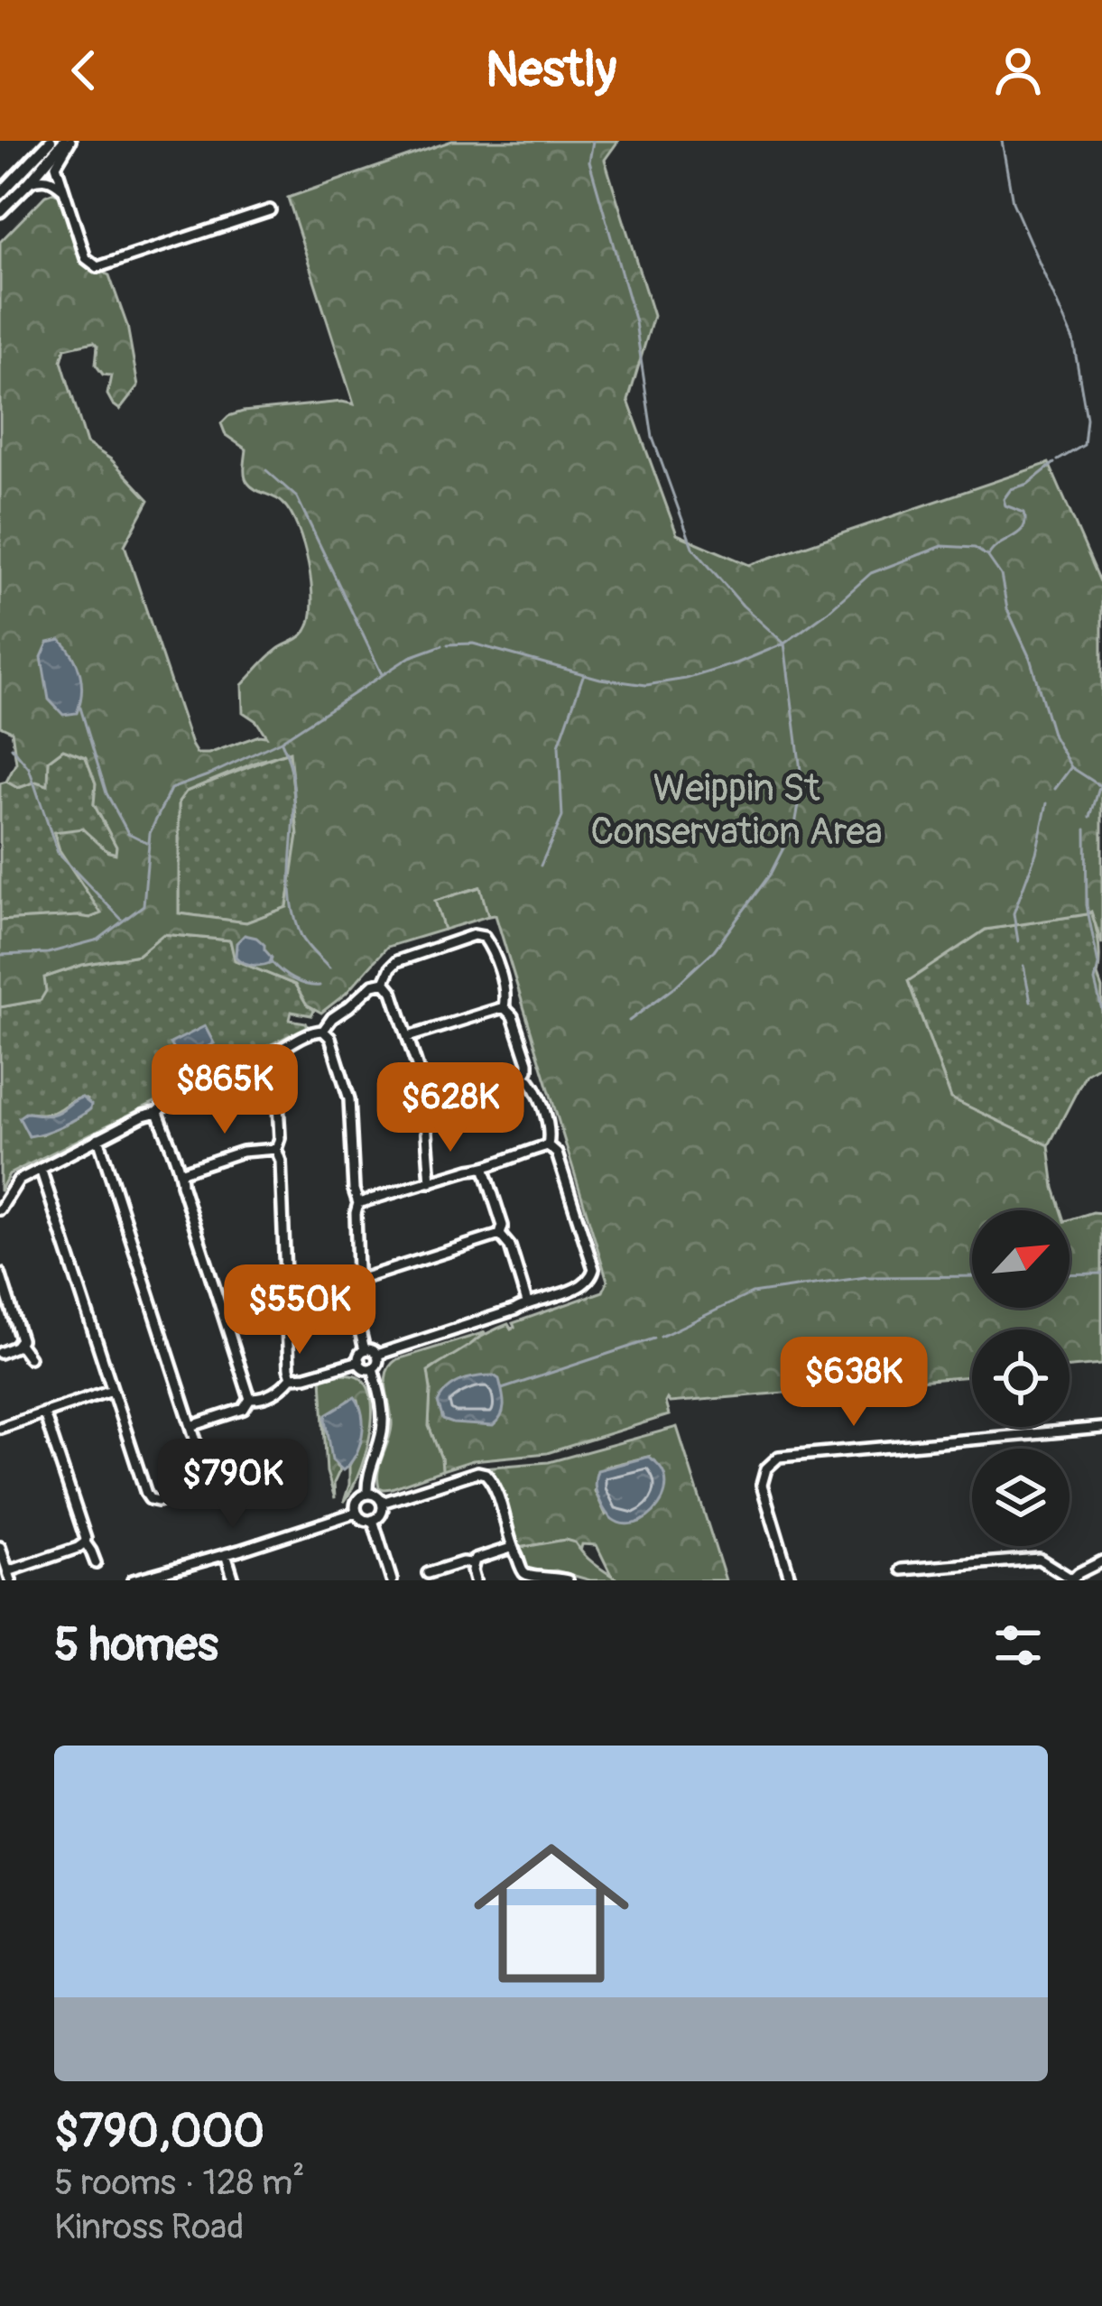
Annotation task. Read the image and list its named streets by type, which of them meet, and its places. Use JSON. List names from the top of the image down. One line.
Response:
{"parks":["Weippin St Conservation Area"],"north":"top right","page":{"header":"Nestly","price":["$865K","$628K","$550K","$638K","$790K"],"heading":"5 homes","list":[{"name":"$790,000","note":"5 rooms · 128 m² · Kinross Road"}]}}
